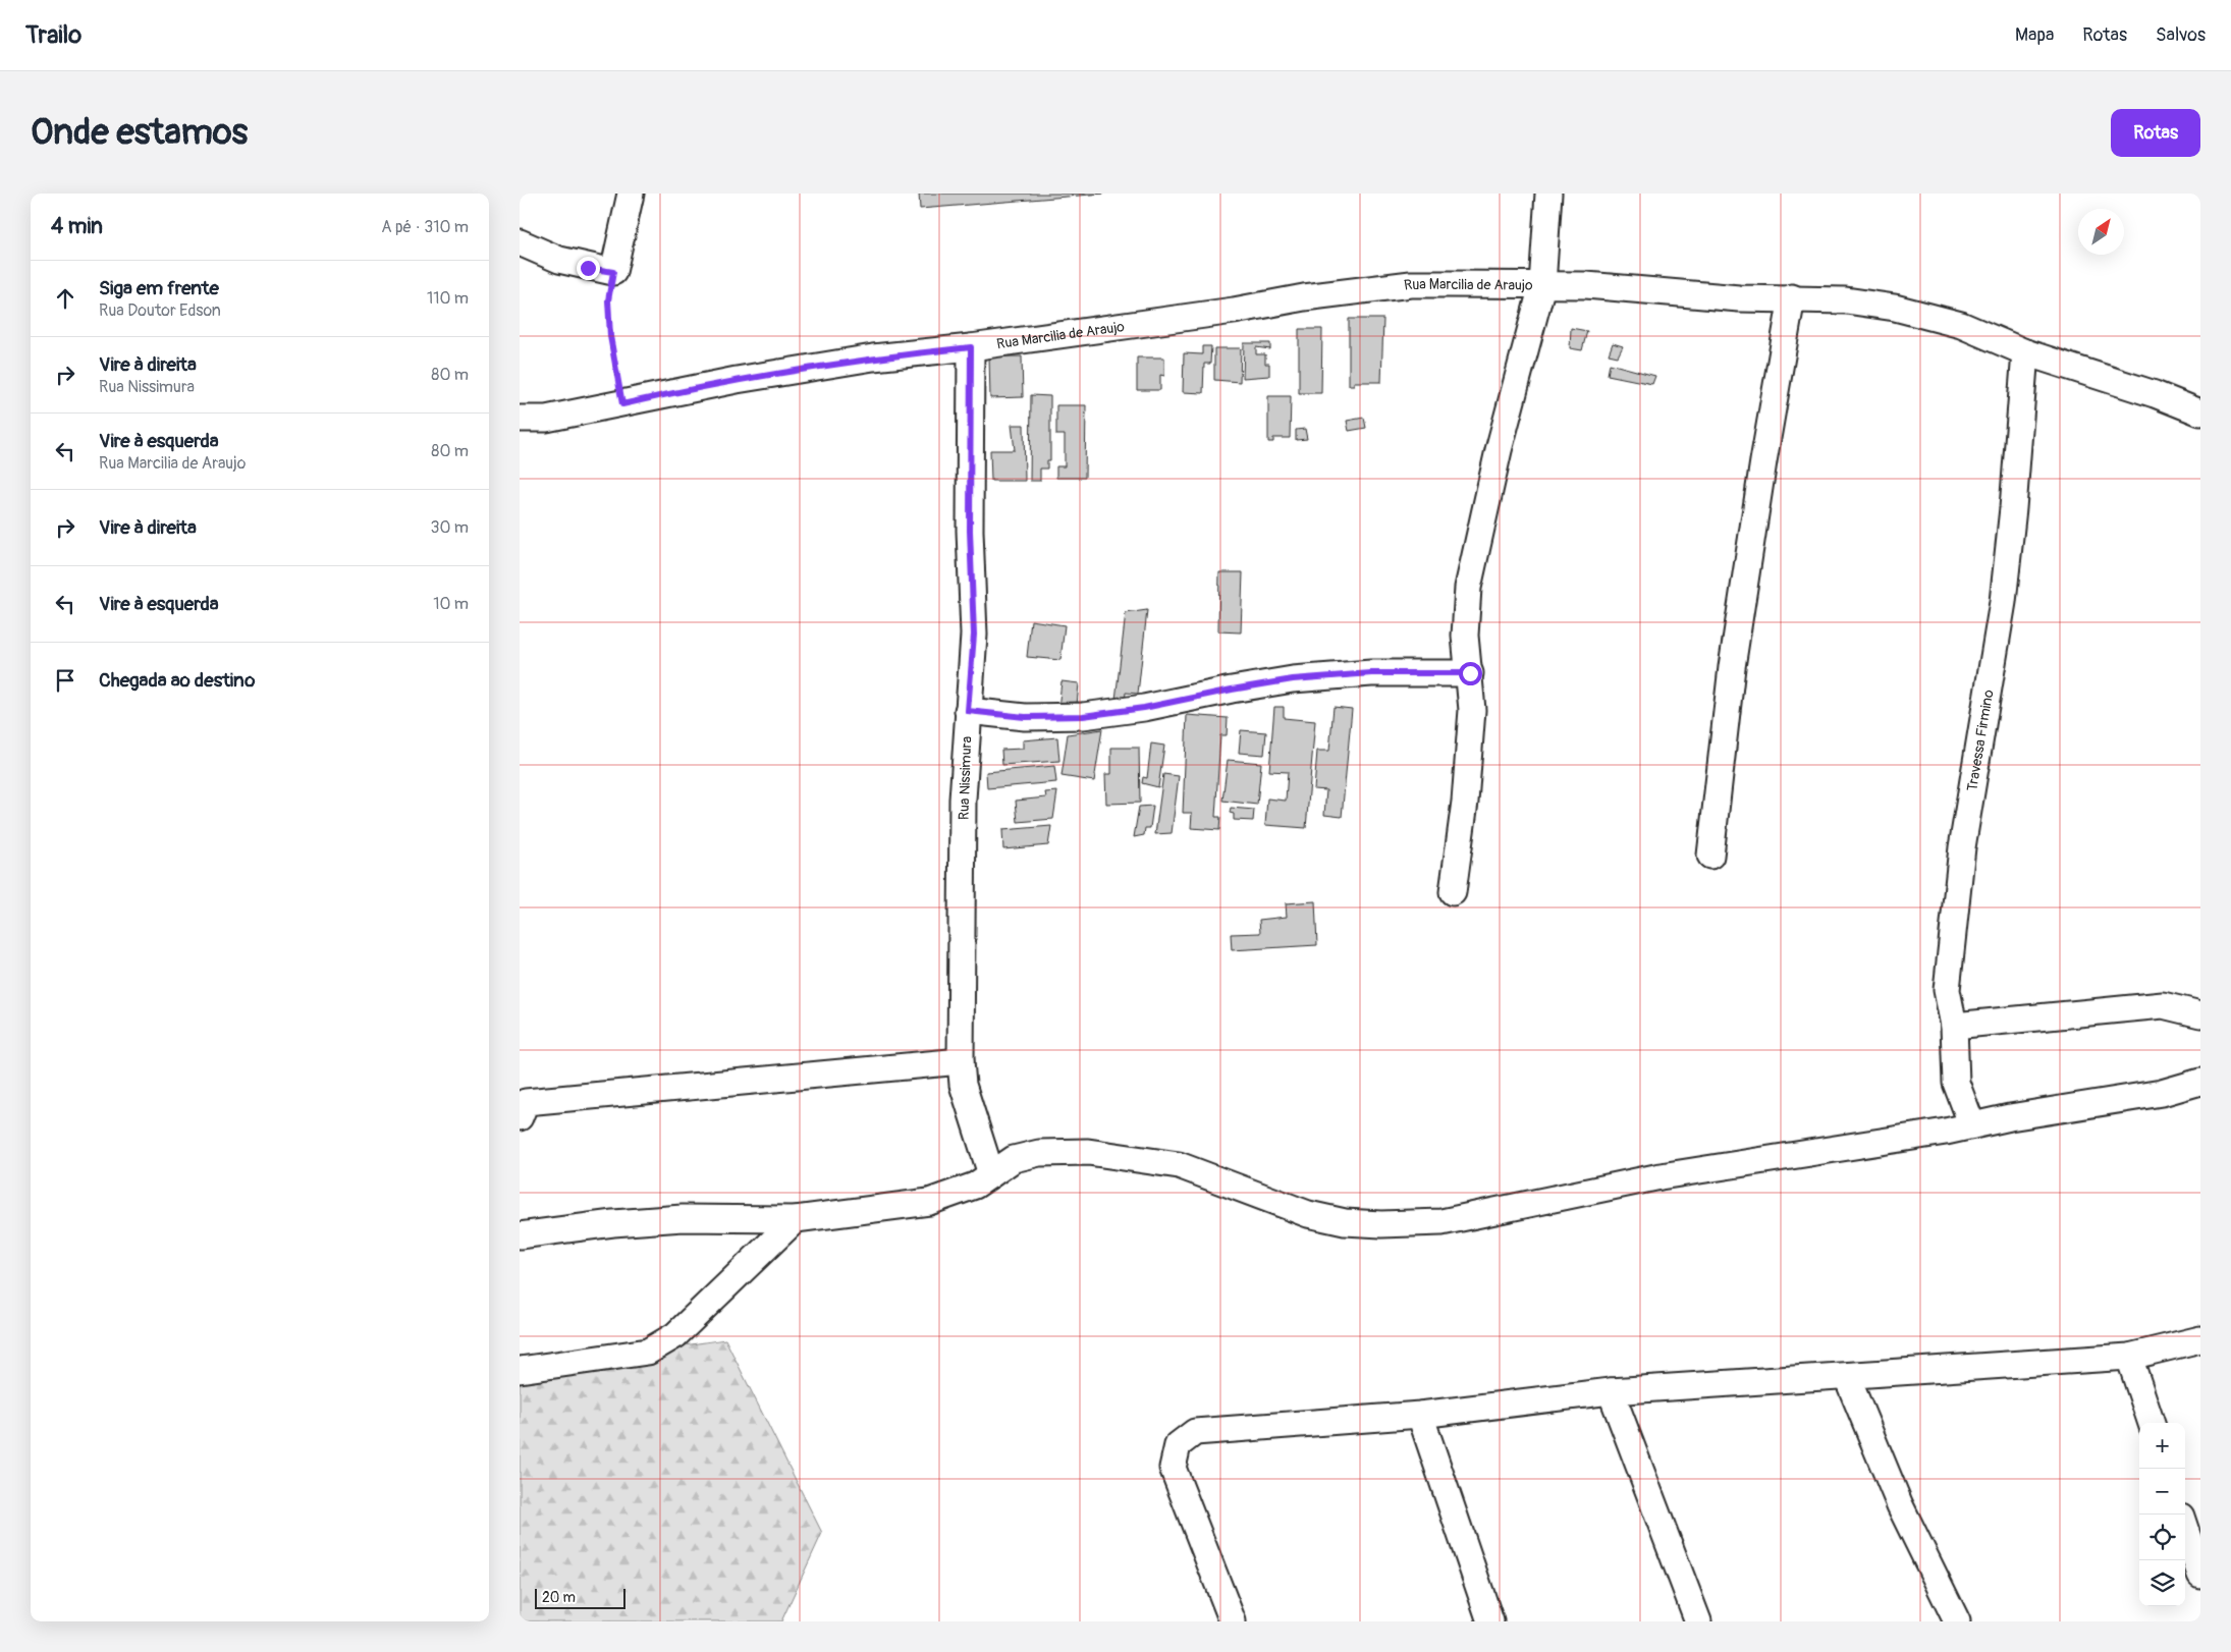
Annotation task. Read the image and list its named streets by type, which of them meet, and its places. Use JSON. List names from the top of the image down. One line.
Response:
{"streets":{"street":["Rua Marcilia de Araujo","Travessa Firmino","Rua Nissimura"]},"crossings":[["Rua Marcilia de Araujo","Travessa Firmino"],["Rua Marcilia de Araujo","Rua Nissimura"]],"scale_bar":"20 m","north":"top right","page":{"header":"Trailo","nav":["Mapa","Rotas","Salvos"],"buttons":"Rotas","title":"Onde estamos","heading":["4 min","A pé · 310 m"],"list":[["Siga em frente","Rua Doutor Edson","110 m"],["Vire à direita","Rua Nissimura","80 m"],["Vire à esquerda","Rua Marcilia de Araujo","80 m"],["Vire à direita","30 m"],["Vire à esquerda","10 m"],"Chegada ao destino"],"map_buttons":["+","−"],"scale":"20 m"}}
